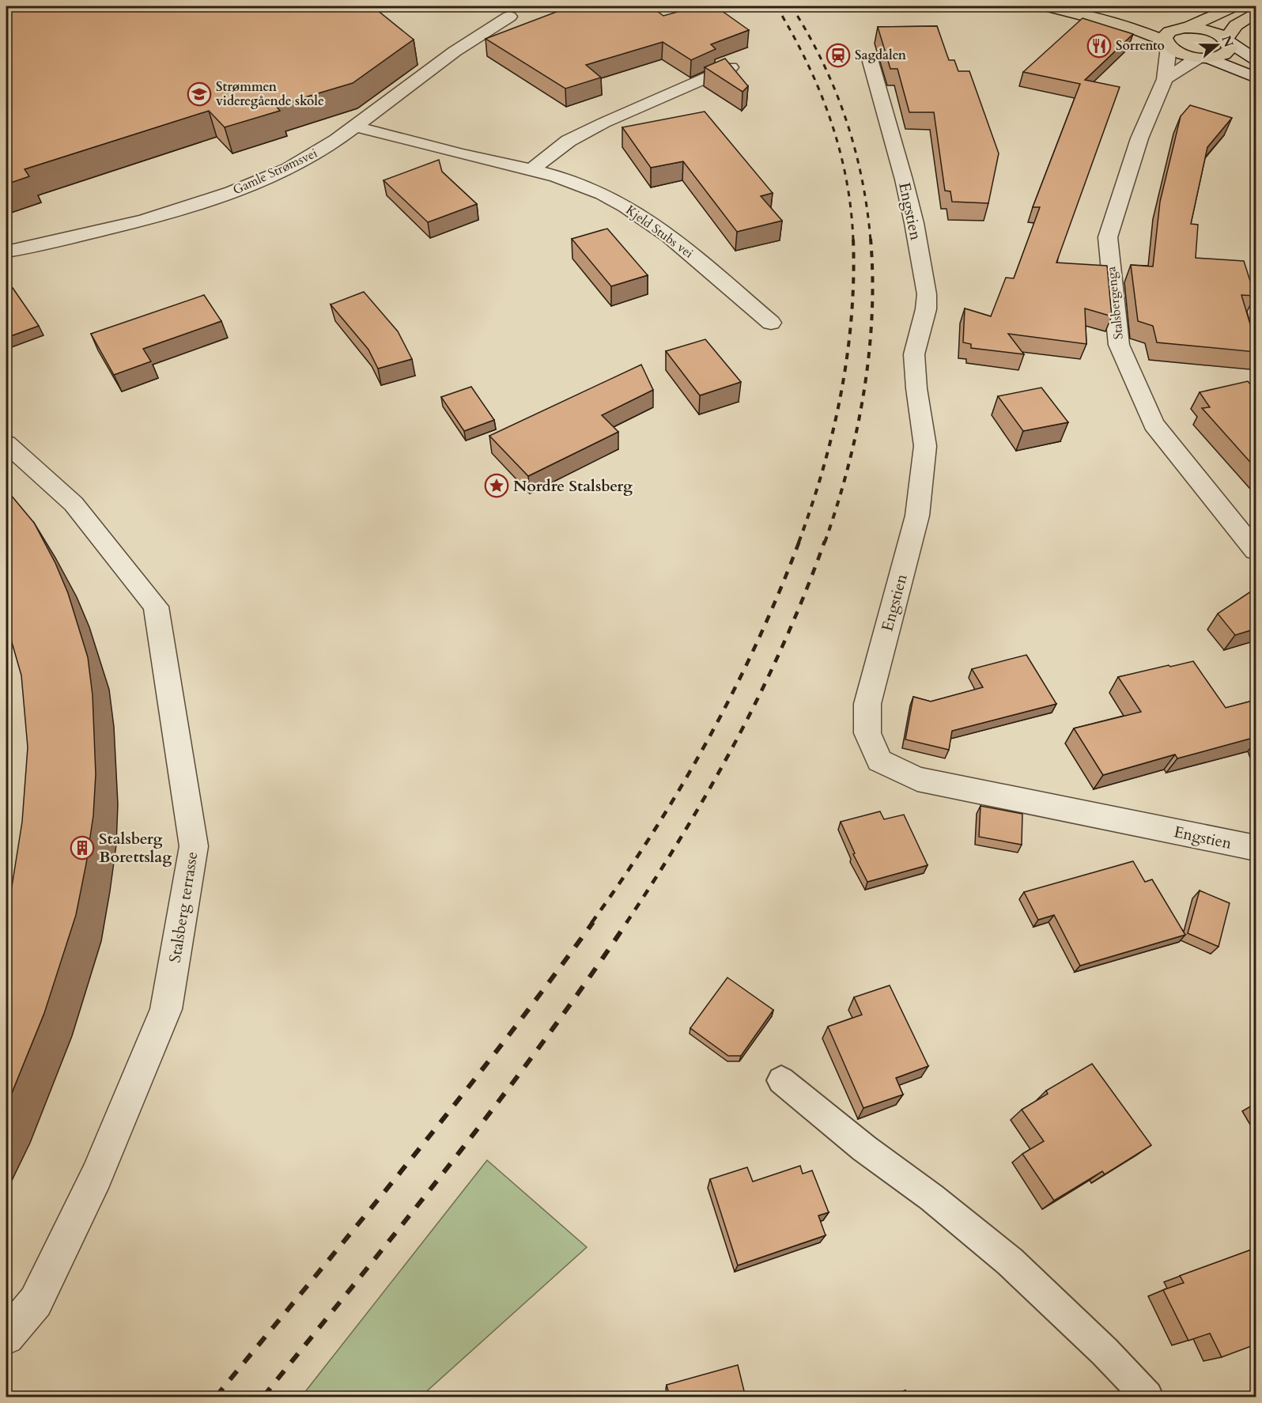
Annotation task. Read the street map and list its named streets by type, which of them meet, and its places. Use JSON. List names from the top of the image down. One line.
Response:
{"streets":{"street":["Gamle Strømsvei","Engstien","Kjeld Stubs vei","Stalsbergenga","Stalsberg terrasse"]},"crossings":[["Gamle Strømsvei","Kjeld Stubs vei"]],"places":{"restaurant":["Sorrento"],"station":["Sagdalen"],"school or university":["Strømmen videregående skole"],"place":["Nordre Stalsberg"],"building":["Stalsberg Borettslag"]},"north":"right"}
